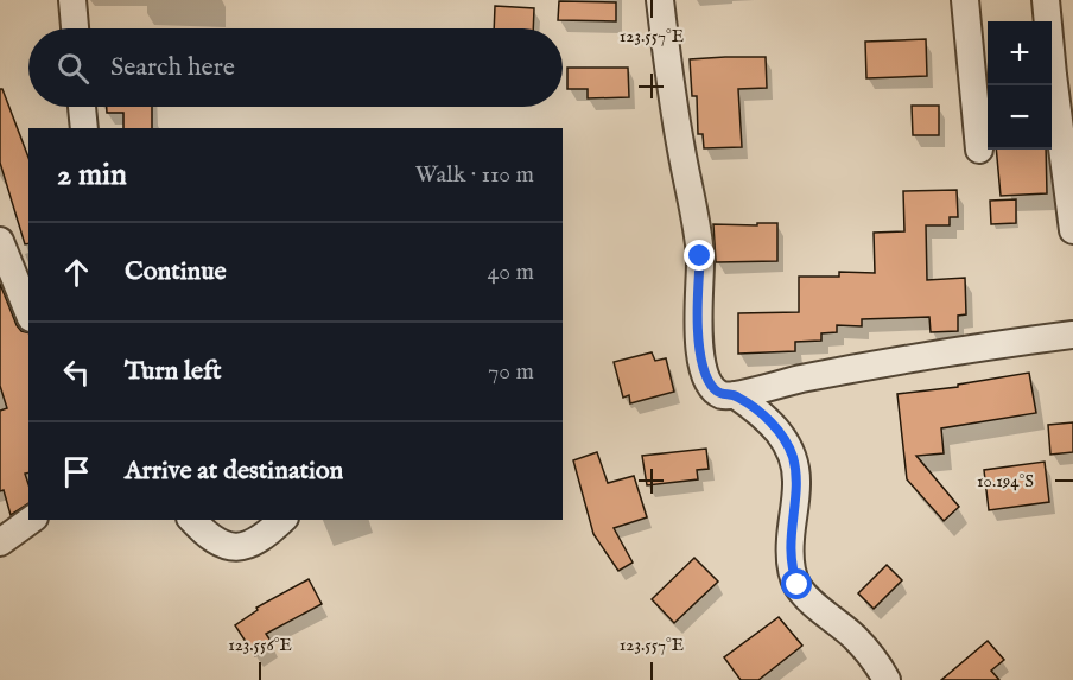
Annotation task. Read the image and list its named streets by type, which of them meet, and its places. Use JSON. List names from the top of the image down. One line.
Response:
{"page":{"map_buttons":["+","−"],"search":"Search here","heading":["2 min","Walk · 110 m"],"list":[["Continue","40 m"],["Turn left","70 m"],"Arrive at destination"]},"coordinates":["123.557°E","10.194°S","123.556°E"]}
